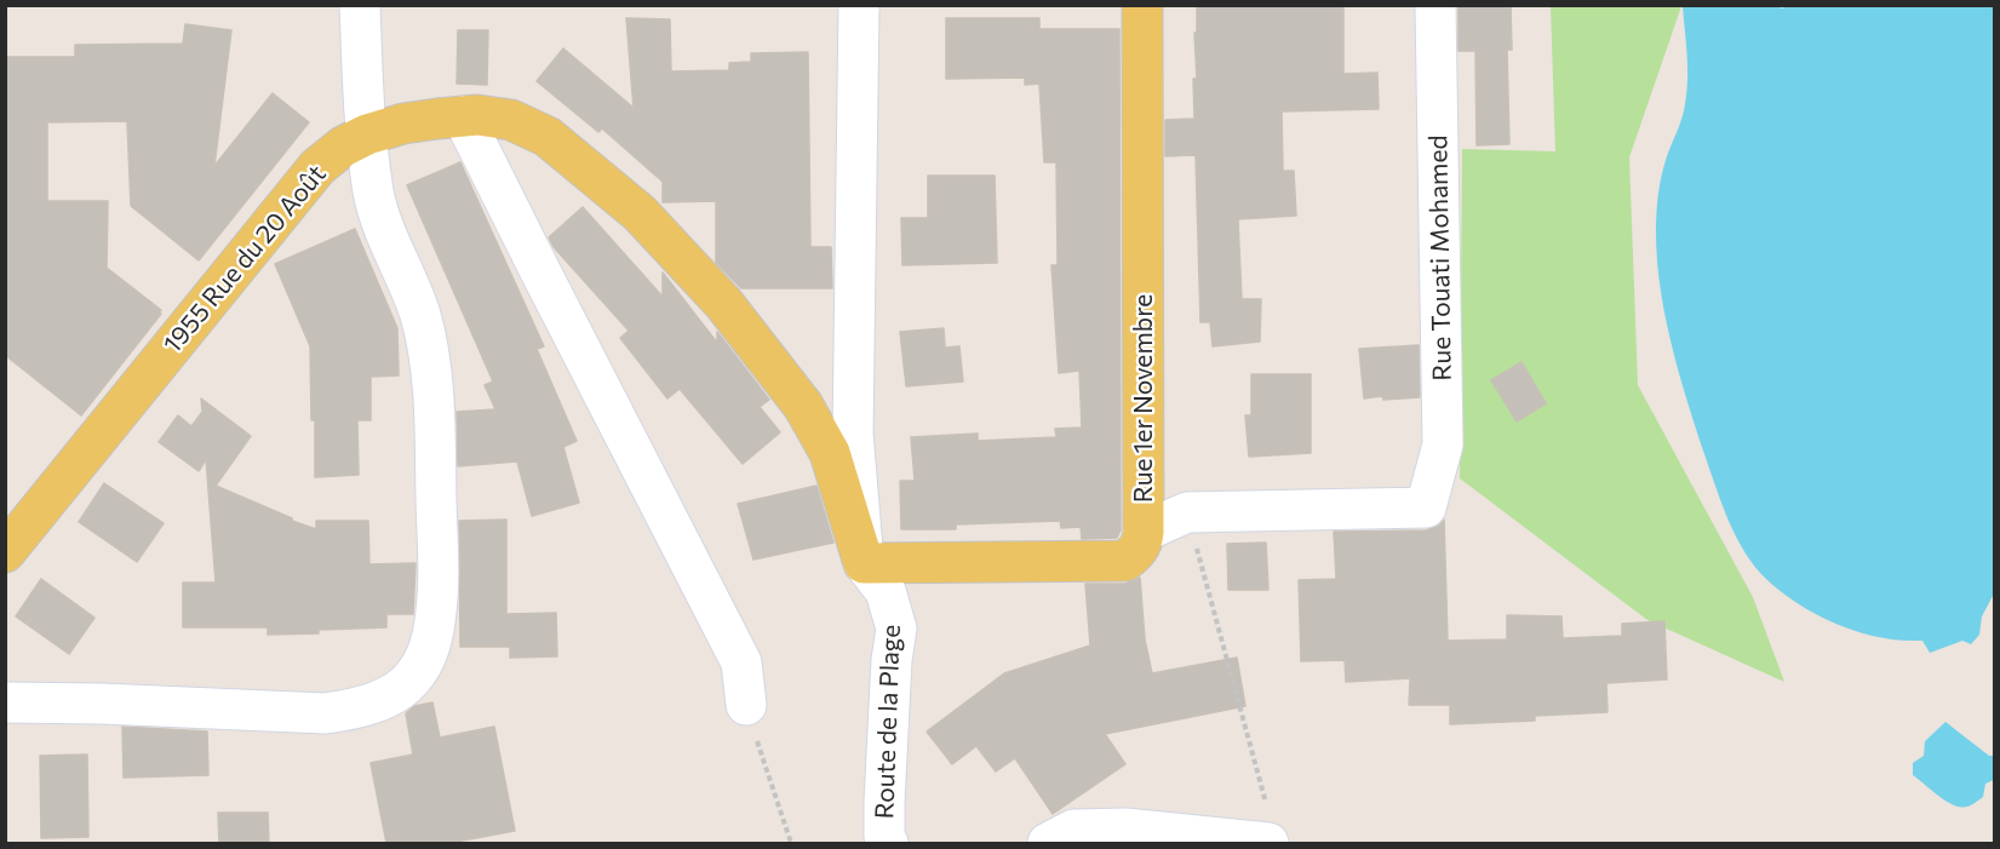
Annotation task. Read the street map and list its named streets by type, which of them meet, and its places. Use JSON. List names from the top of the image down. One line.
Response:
{"streets":{"main road":["1955 Rue du 20 Août","Rue 1er Novembre"],"street":["Rue Touati Mohamed","Route de la Plage"]},"crossings":[["1955 Rue du 20 Août","Rue 1er Novembre"],["1955 Rue du 20 Août","Route de la Plage"],["Rue 1er Novembre","Route de la Plage"]]}
